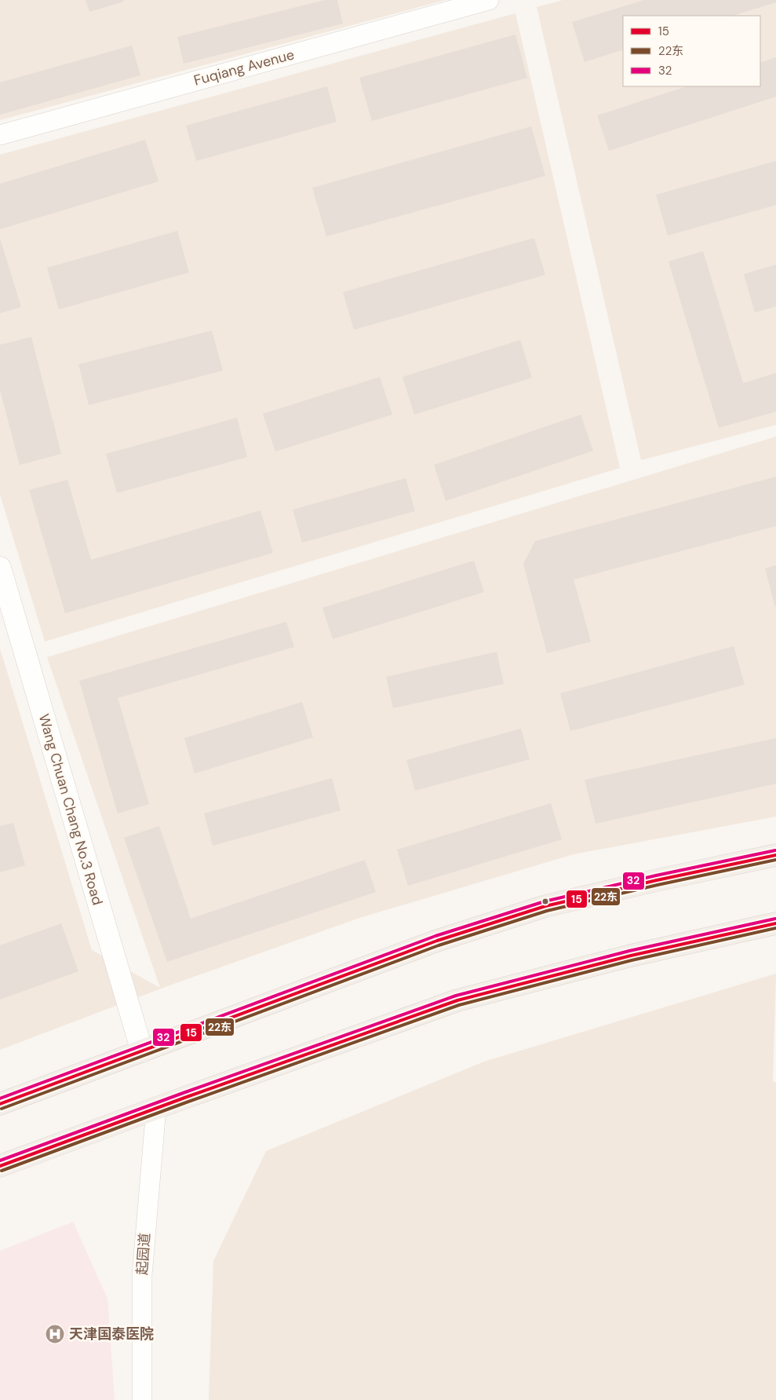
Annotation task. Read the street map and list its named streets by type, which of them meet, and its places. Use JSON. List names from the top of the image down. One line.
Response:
{"streets":{"street":["Fuqiang Avenue","Wang Chuan Chang No.3 Road","起园道"]},"places":{"hospital":["天津国泰医院"]},"lines":["transit line 32","transit line 15","transit line 22东"],"legend":["15","22东","32"]}
